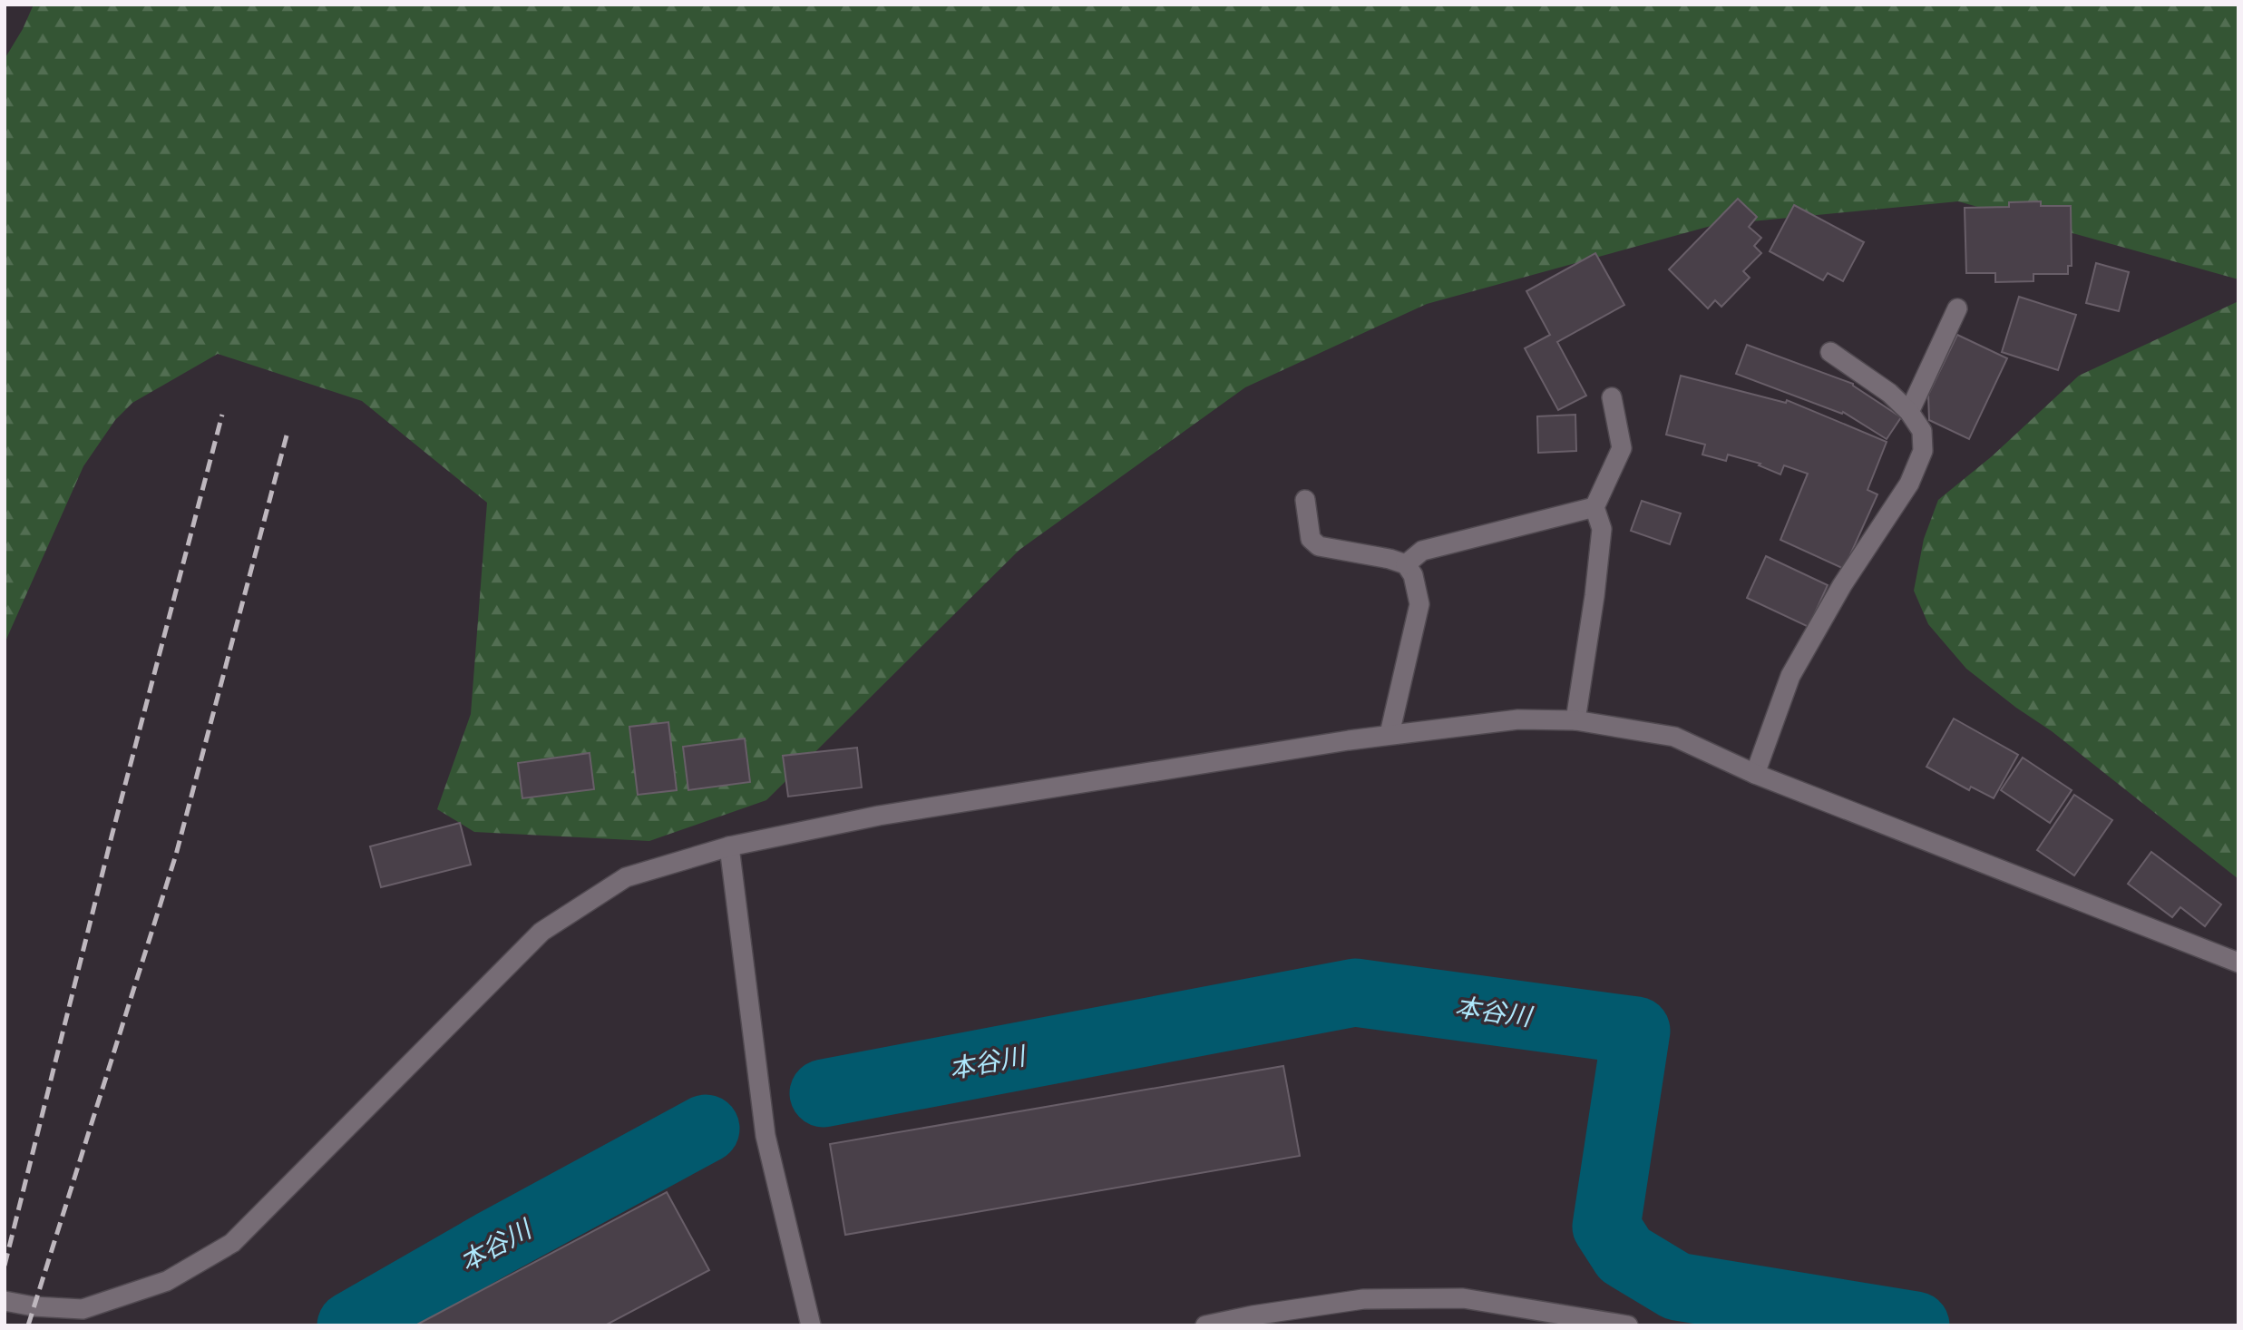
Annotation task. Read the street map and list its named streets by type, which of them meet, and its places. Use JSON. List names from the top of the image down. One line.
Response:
{"water":["本谷川"]}
